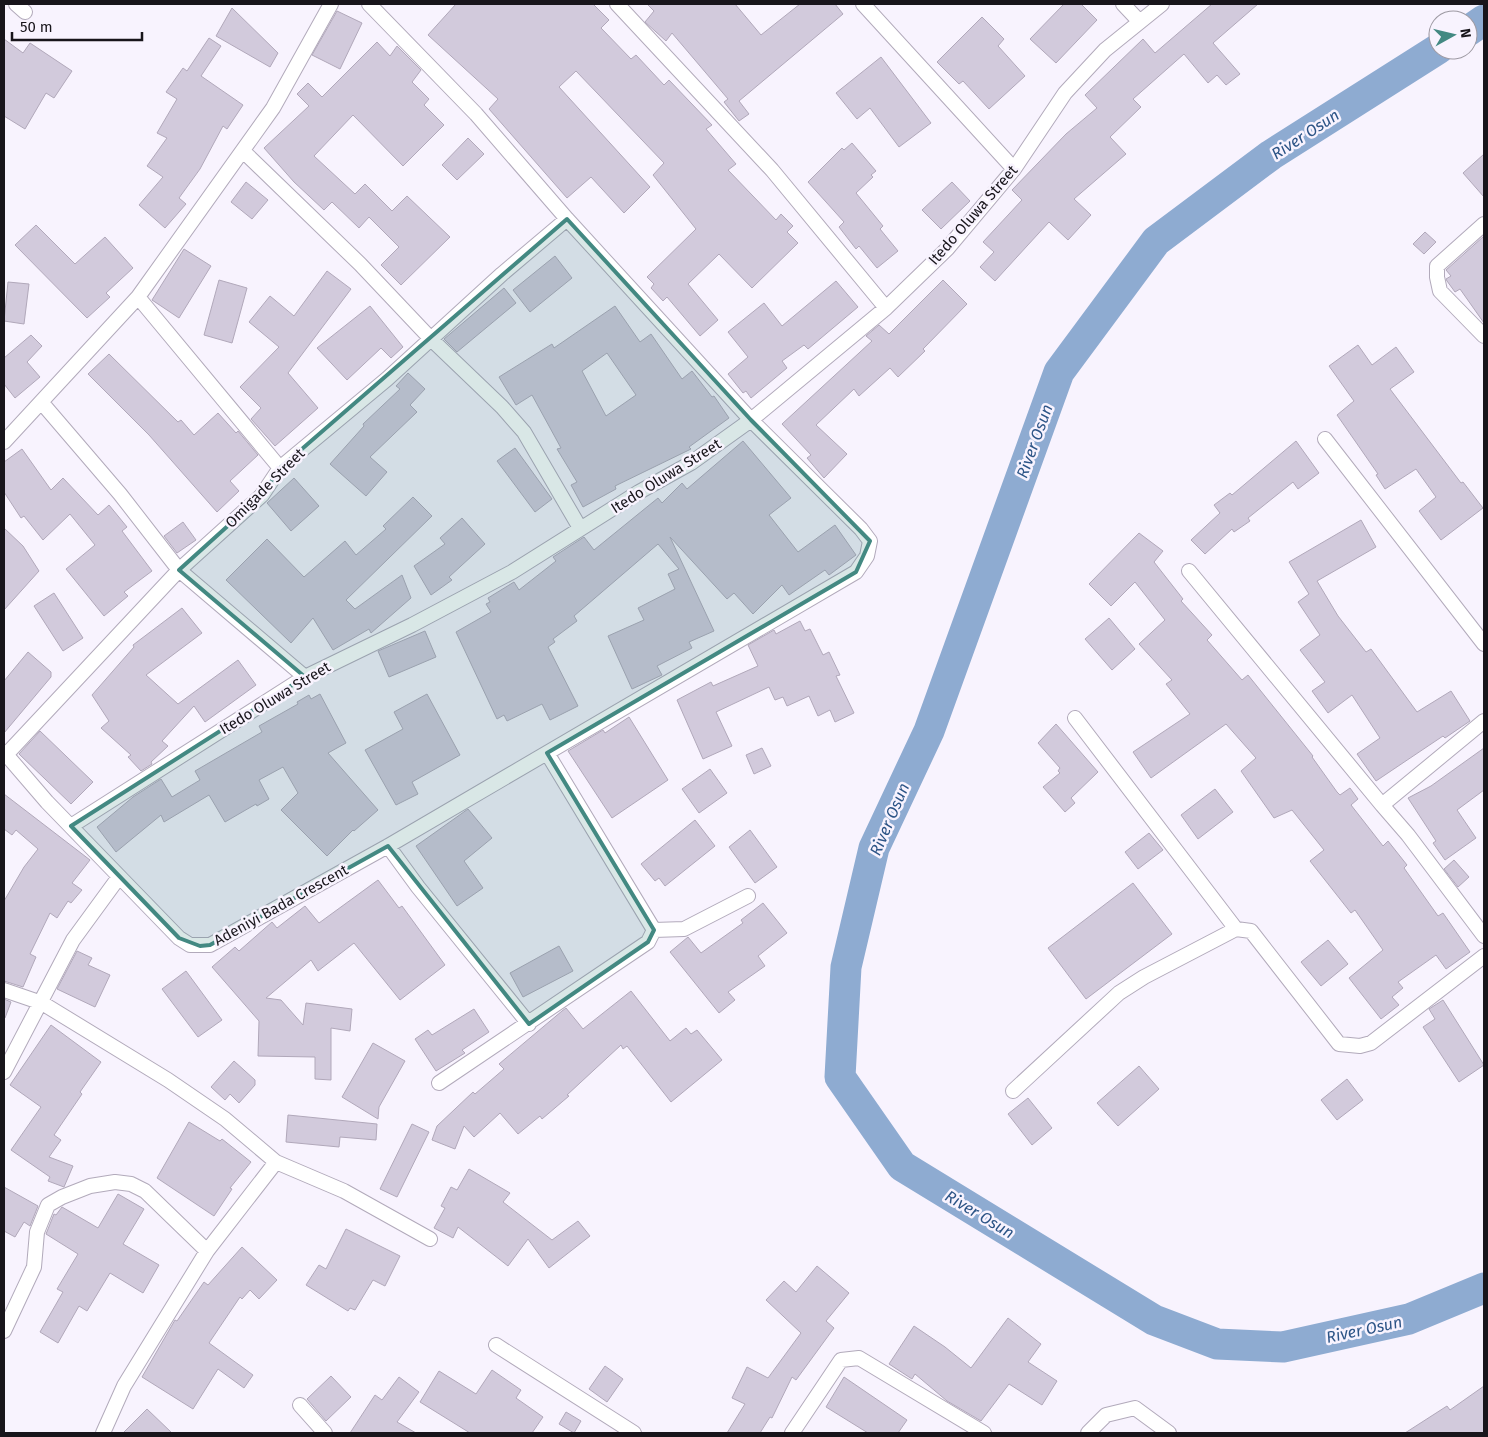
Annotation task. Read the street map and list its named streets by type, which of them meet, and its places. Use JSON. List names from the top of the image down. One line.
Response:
{"streets":{"street":["Itedo Oluwa Street","Omigade Street","Adeniyi Bada Crescent"]},"crossings":[["Itedo Oluwa Street","Adeniyi Bada Crescent"],["Omigade Street","Adeniyi Bada Crescent"]],"water":["River Osun"],"scale_bar":"50 m","north":"right"}
